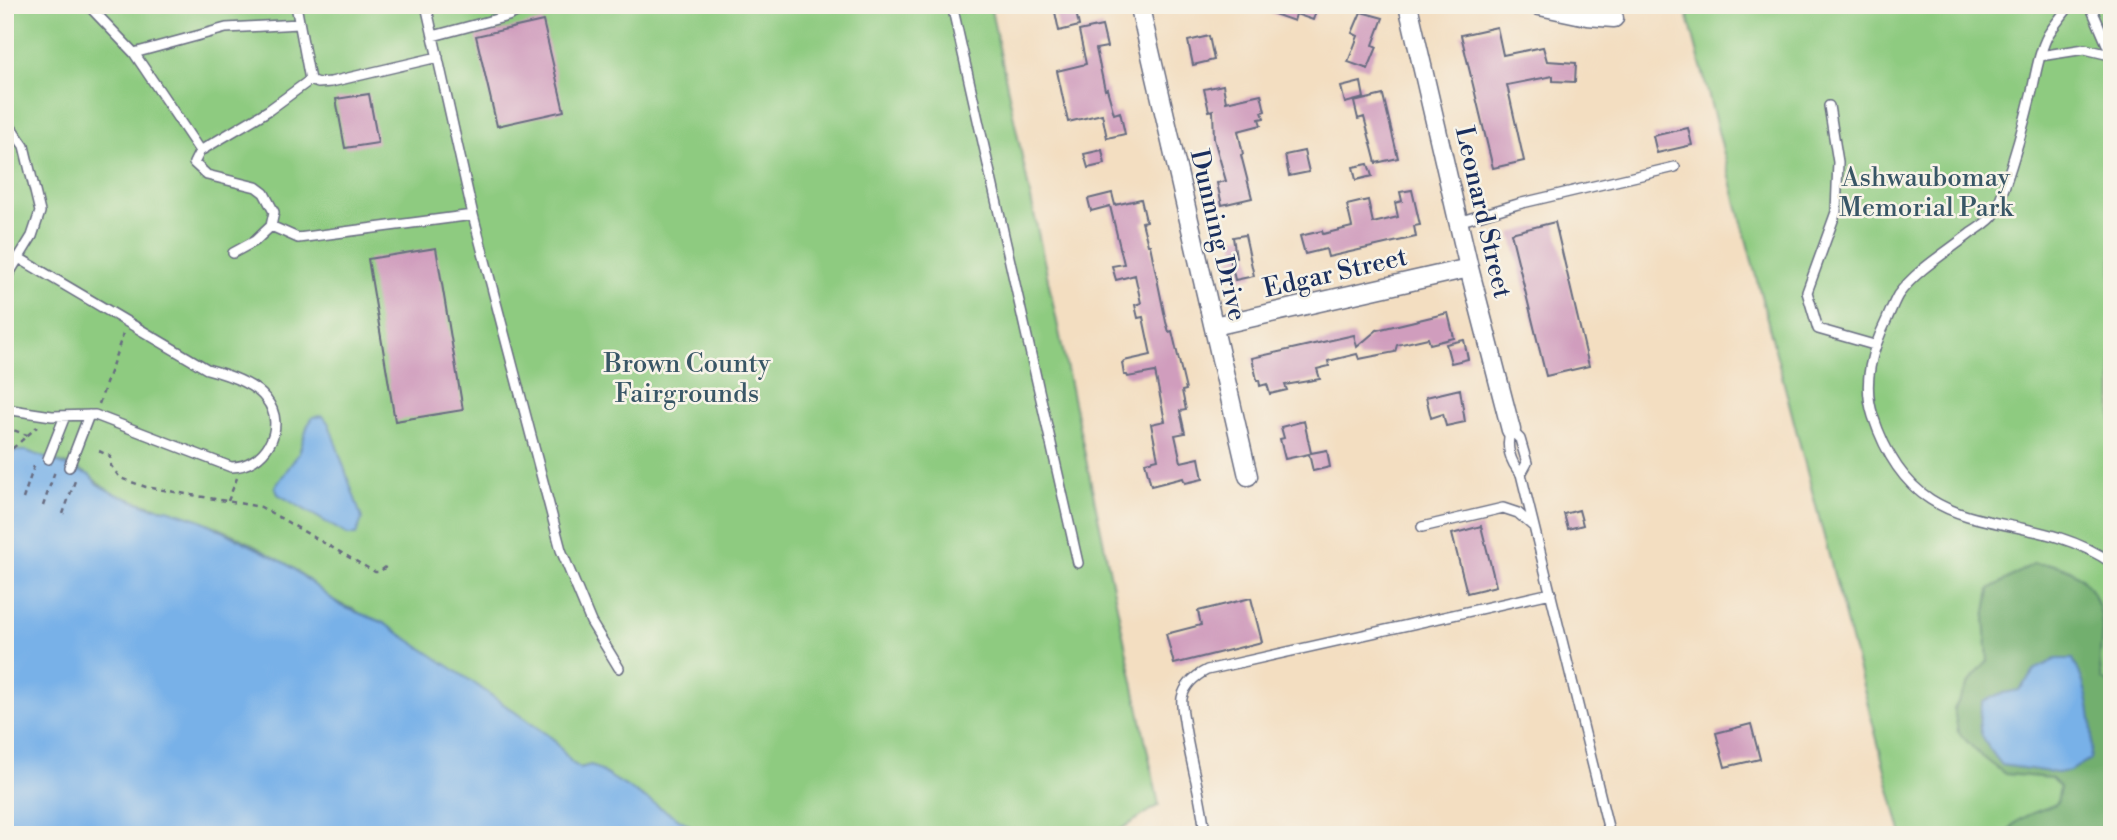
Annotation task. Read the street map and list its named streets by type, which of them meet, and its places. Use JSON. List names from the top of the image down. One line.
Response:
{"streets":{"street":["Leonard Street","Dunning Drive","Edgar Street"]},"crossings":[["Leonard Street","Edgar Street"],["Dunning Drive","Edgar Street"]],"parks":["Ashwaubomay Memorial Park","Brown County Fairgrounds"]}
